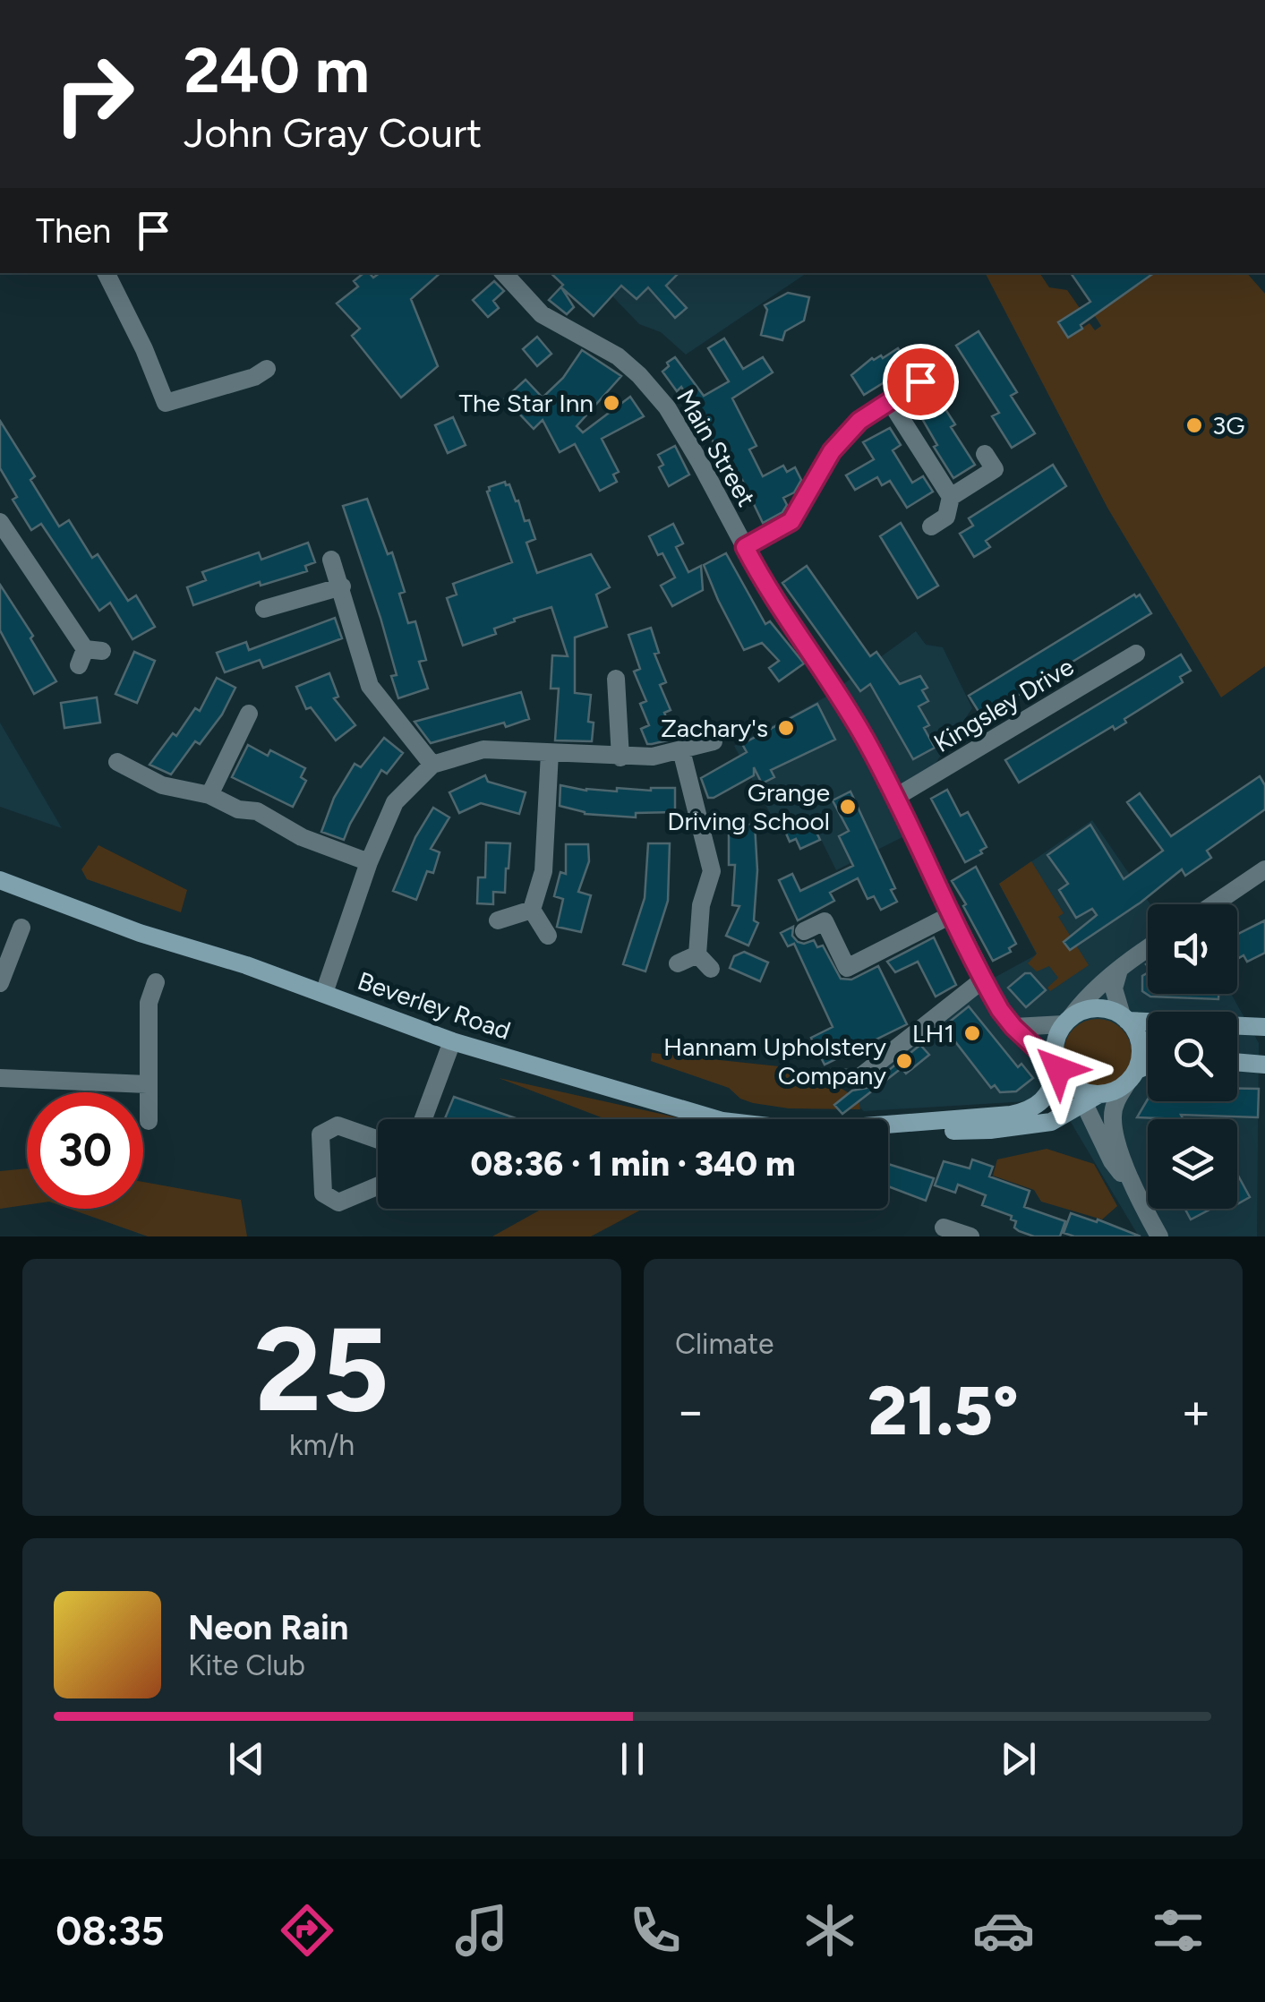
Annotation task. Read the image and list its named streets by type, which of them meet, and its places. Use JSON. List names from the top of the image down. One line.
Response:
{"streets":{"main road":["Beverley Road"],"street":["Main Street","Kingsley Drive"]},"crossings":[["Main Street","Kingsley Drive"],["Main Street","Beverley Road"]],"places":["The Star Inn","3G","Zachary's","Grange Driving School","LH1","Hannam Upholstery Company"],"page":{"turn":["240 m","John Gray Court"],"then":"Then","limit":"30","trip":"08:36 · 1 min · 340 m","tile":[["25","km/h"],"Climate"],"heat":["−","21.5°","+"],"song":["Neon Rain","Kite Club"],"tabs":"08:35"}}
